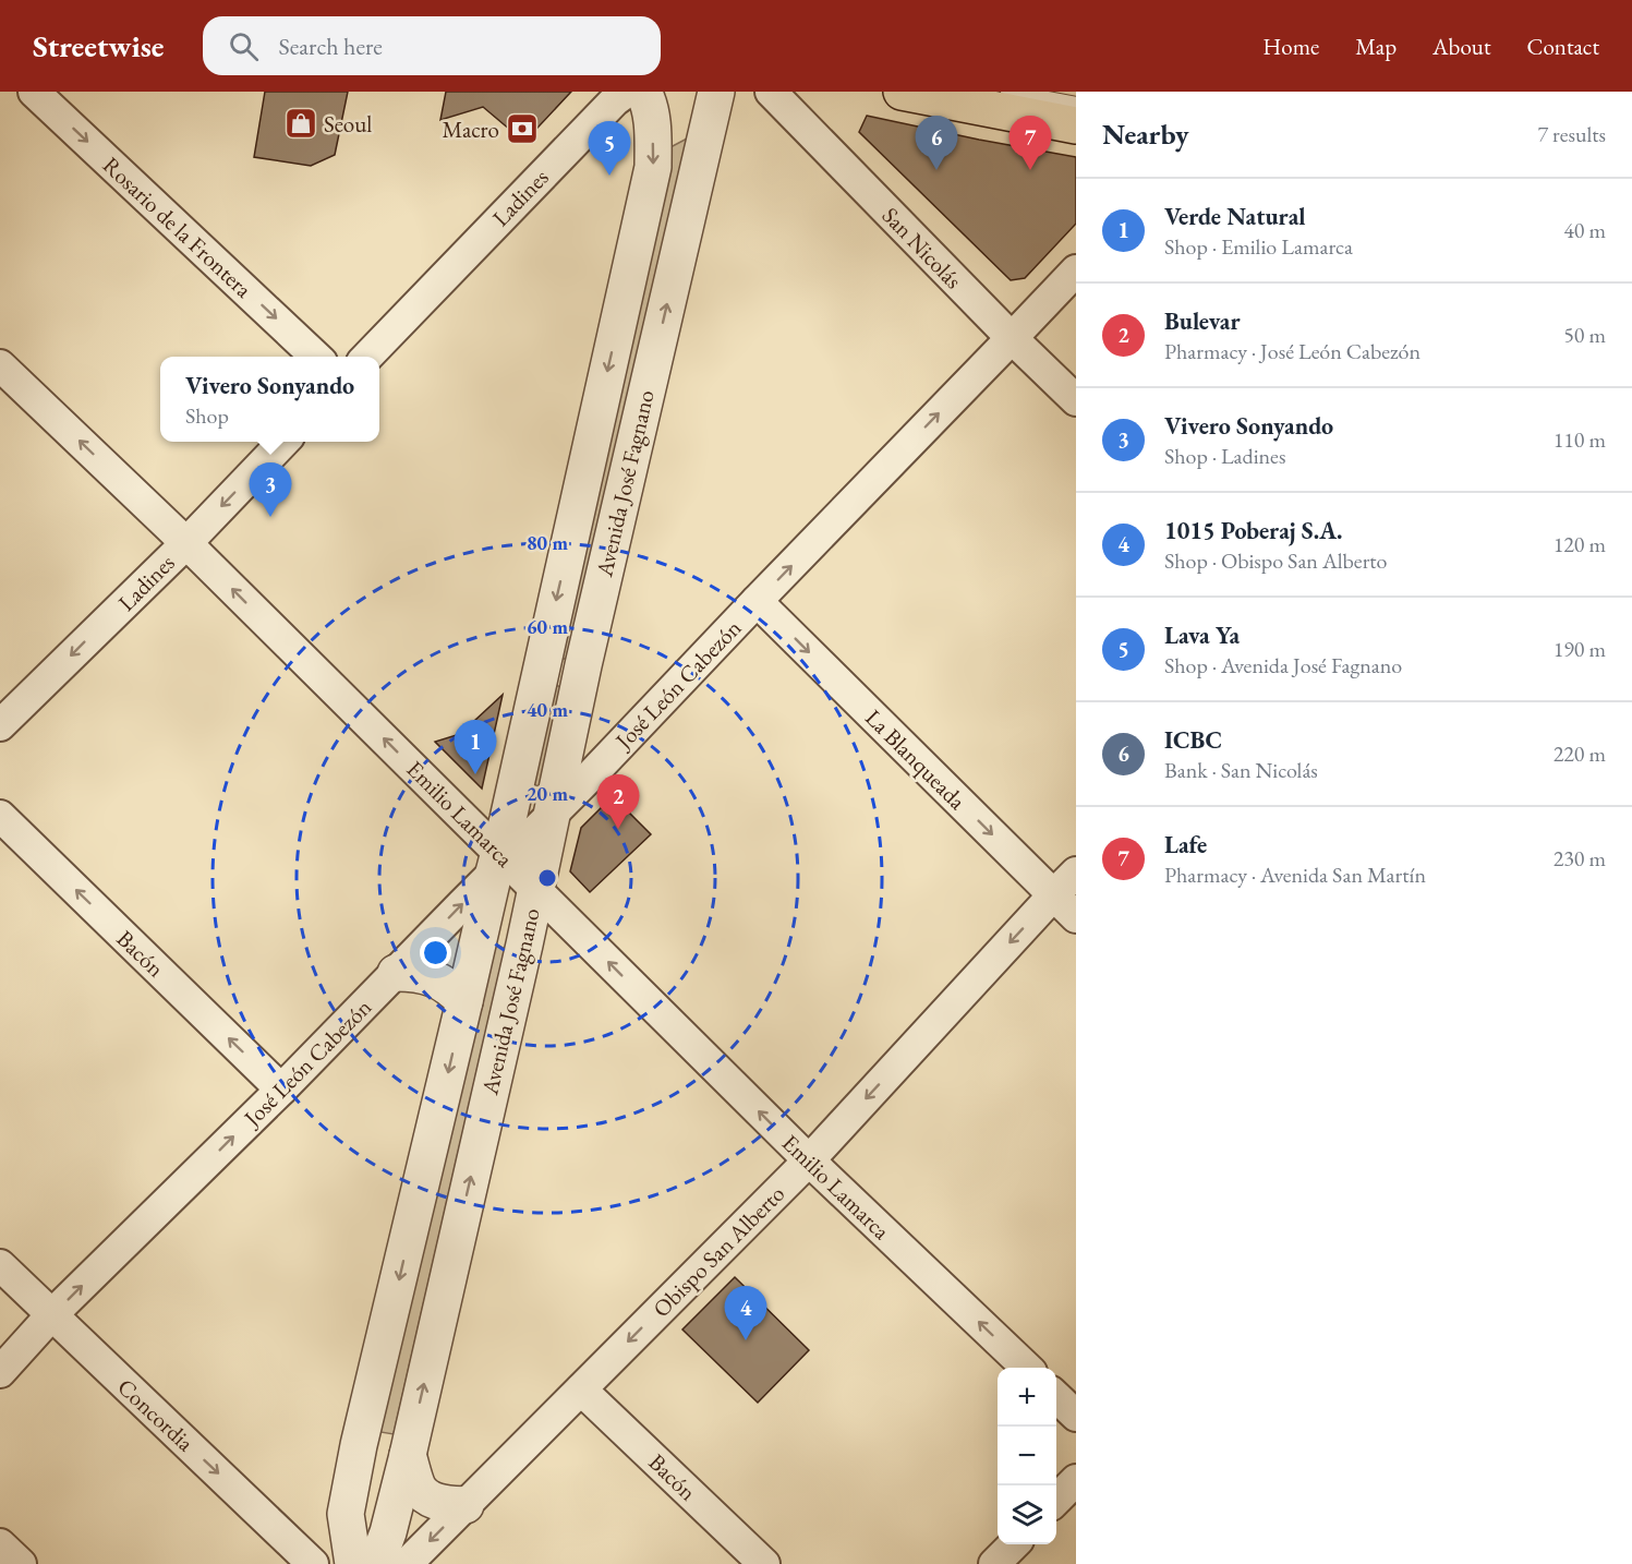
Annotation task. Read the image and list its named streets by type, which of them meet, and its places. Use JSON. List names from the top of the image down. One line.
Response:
{"streets":{"street":["Ladines","Rosario de la Frontera","San Nicolás","Avenida José Fagnano","José León Cabezón","La Blanqueada","Emilio Lamarca","Bacón","Obispo San Alberto","Concordia"]},"crossings":[["Ladines","Emilio Lamarca"],["San Nicolás","José León Cabezón"],["Avenida José Fagnano","José León Cabezón"],["Avenida José Fagnano","Emilio Lamarca"],["José León Cabezón","La Blanqueada"],["José León Cabezón","Emilio Lamarca"],["José León Cabezón","Bacón"],["José León Cabezón","Concordia"],["La Blanqueada","Obispo San Alberto"],["Emilio Lamarca","Obispo San Alberto"],["Bacón","Obispo San Alberto"]],"one_way":["Ladines","Rosario de la Frontera","José León Cabezón","La Blanqueada","Emilio Lamarca","Bacón","Obispo San Alberto","Concordia"],"places":{"shop":["Seoul"],"bank":["Macro"]},"page":{"header":"Streetwise","search":"Search here","nav":["Home","Map","About","Contact"],"heading":["Nearby","7 results"],"pins":["6","7","5","3","1","2","4"],"list":[{"mark":"1","name":"Verde Natural","note":"Shop · Emilio Lamarca","value":"40 m"},{"mark":"2","name":"Bulevar","note":"Pharmacy · José León Cabezón","value":"50 m"},{"mark":"3","name":"Vivero Sonyando","note":"Shop · Ladines","value":"110 m"},{"mark":"4","name":"1015 Poberaj S.A.","note":"Shop · Obispo San Alberto","value":"120 m"},{"mark":"5","name":"Lava Ya","note":"Shop · Avenida José Fagnano","value":"190 m"},{"mark":"6","name":"ICBC","note":"Bank · San Nicolás","value":"220 m"},{"mark":"7","name":"Lafe","note":"Pharmacy · Avenida San Martín","value":"230 m"}],"popup":["Vivero Sonyando","Shop"],"map_buttons":["+","−"]},"rings":["80 m","60 m","40 m","20 m"]}
